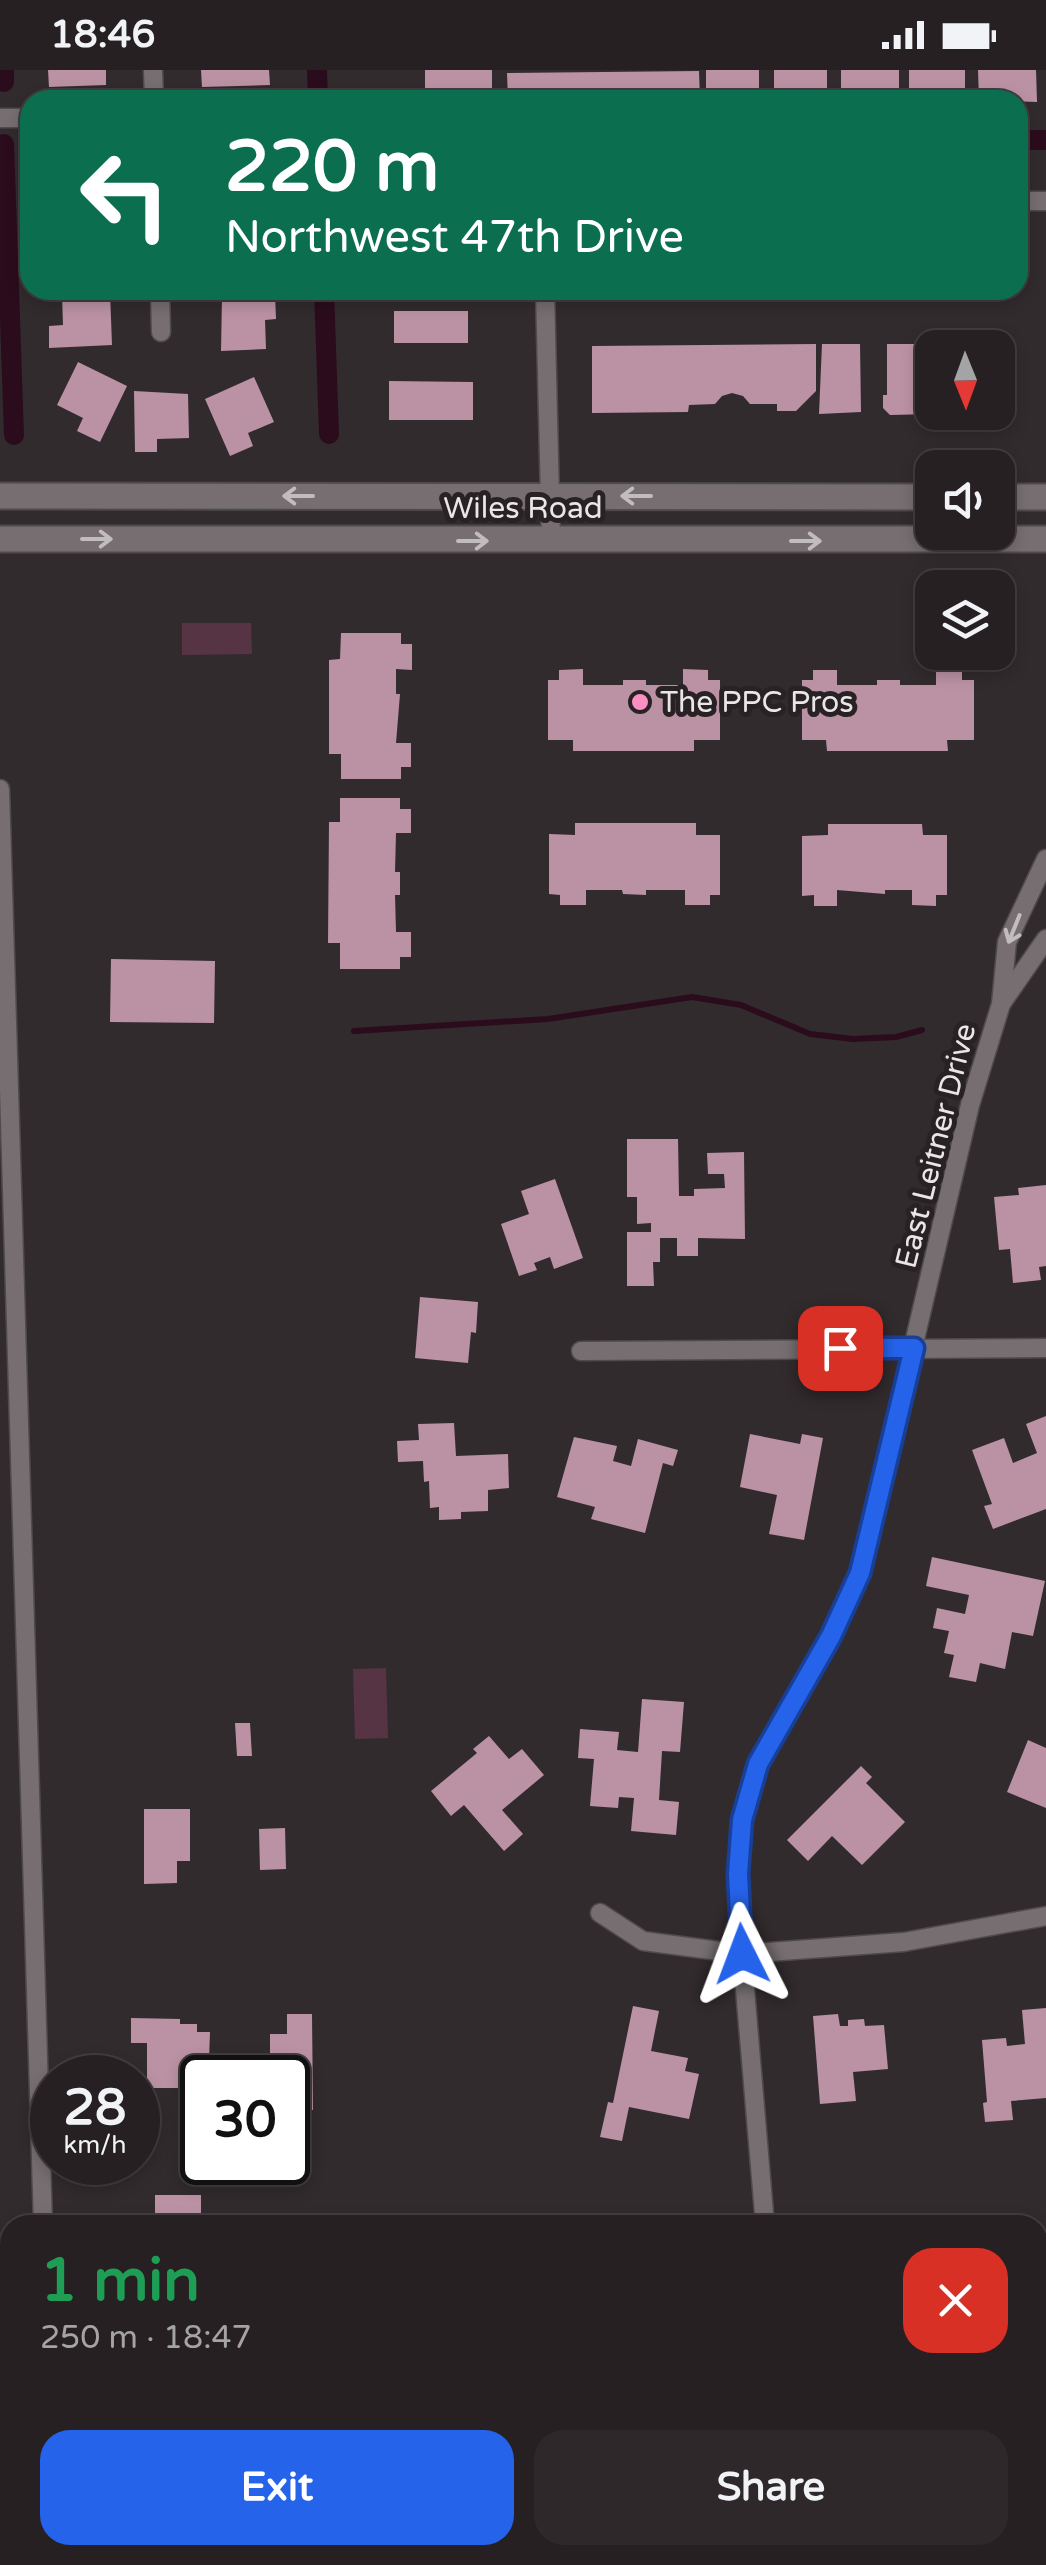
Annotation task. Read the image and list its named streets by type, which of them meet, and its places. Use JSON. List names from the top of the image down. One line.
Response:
{"streets":{"main road":["Wiles Road"],"street":["East Leitner Drive"]},"places":["The PPC Pros"],"north":"bottom","page":{"status":"18:46","turn":["220 m","Northwest 47th Drive"],"speed":"28 km/h","limit":"30","heading":["1 min","250 m · 18:47"],"buttons":["Exit","Share"]}}
